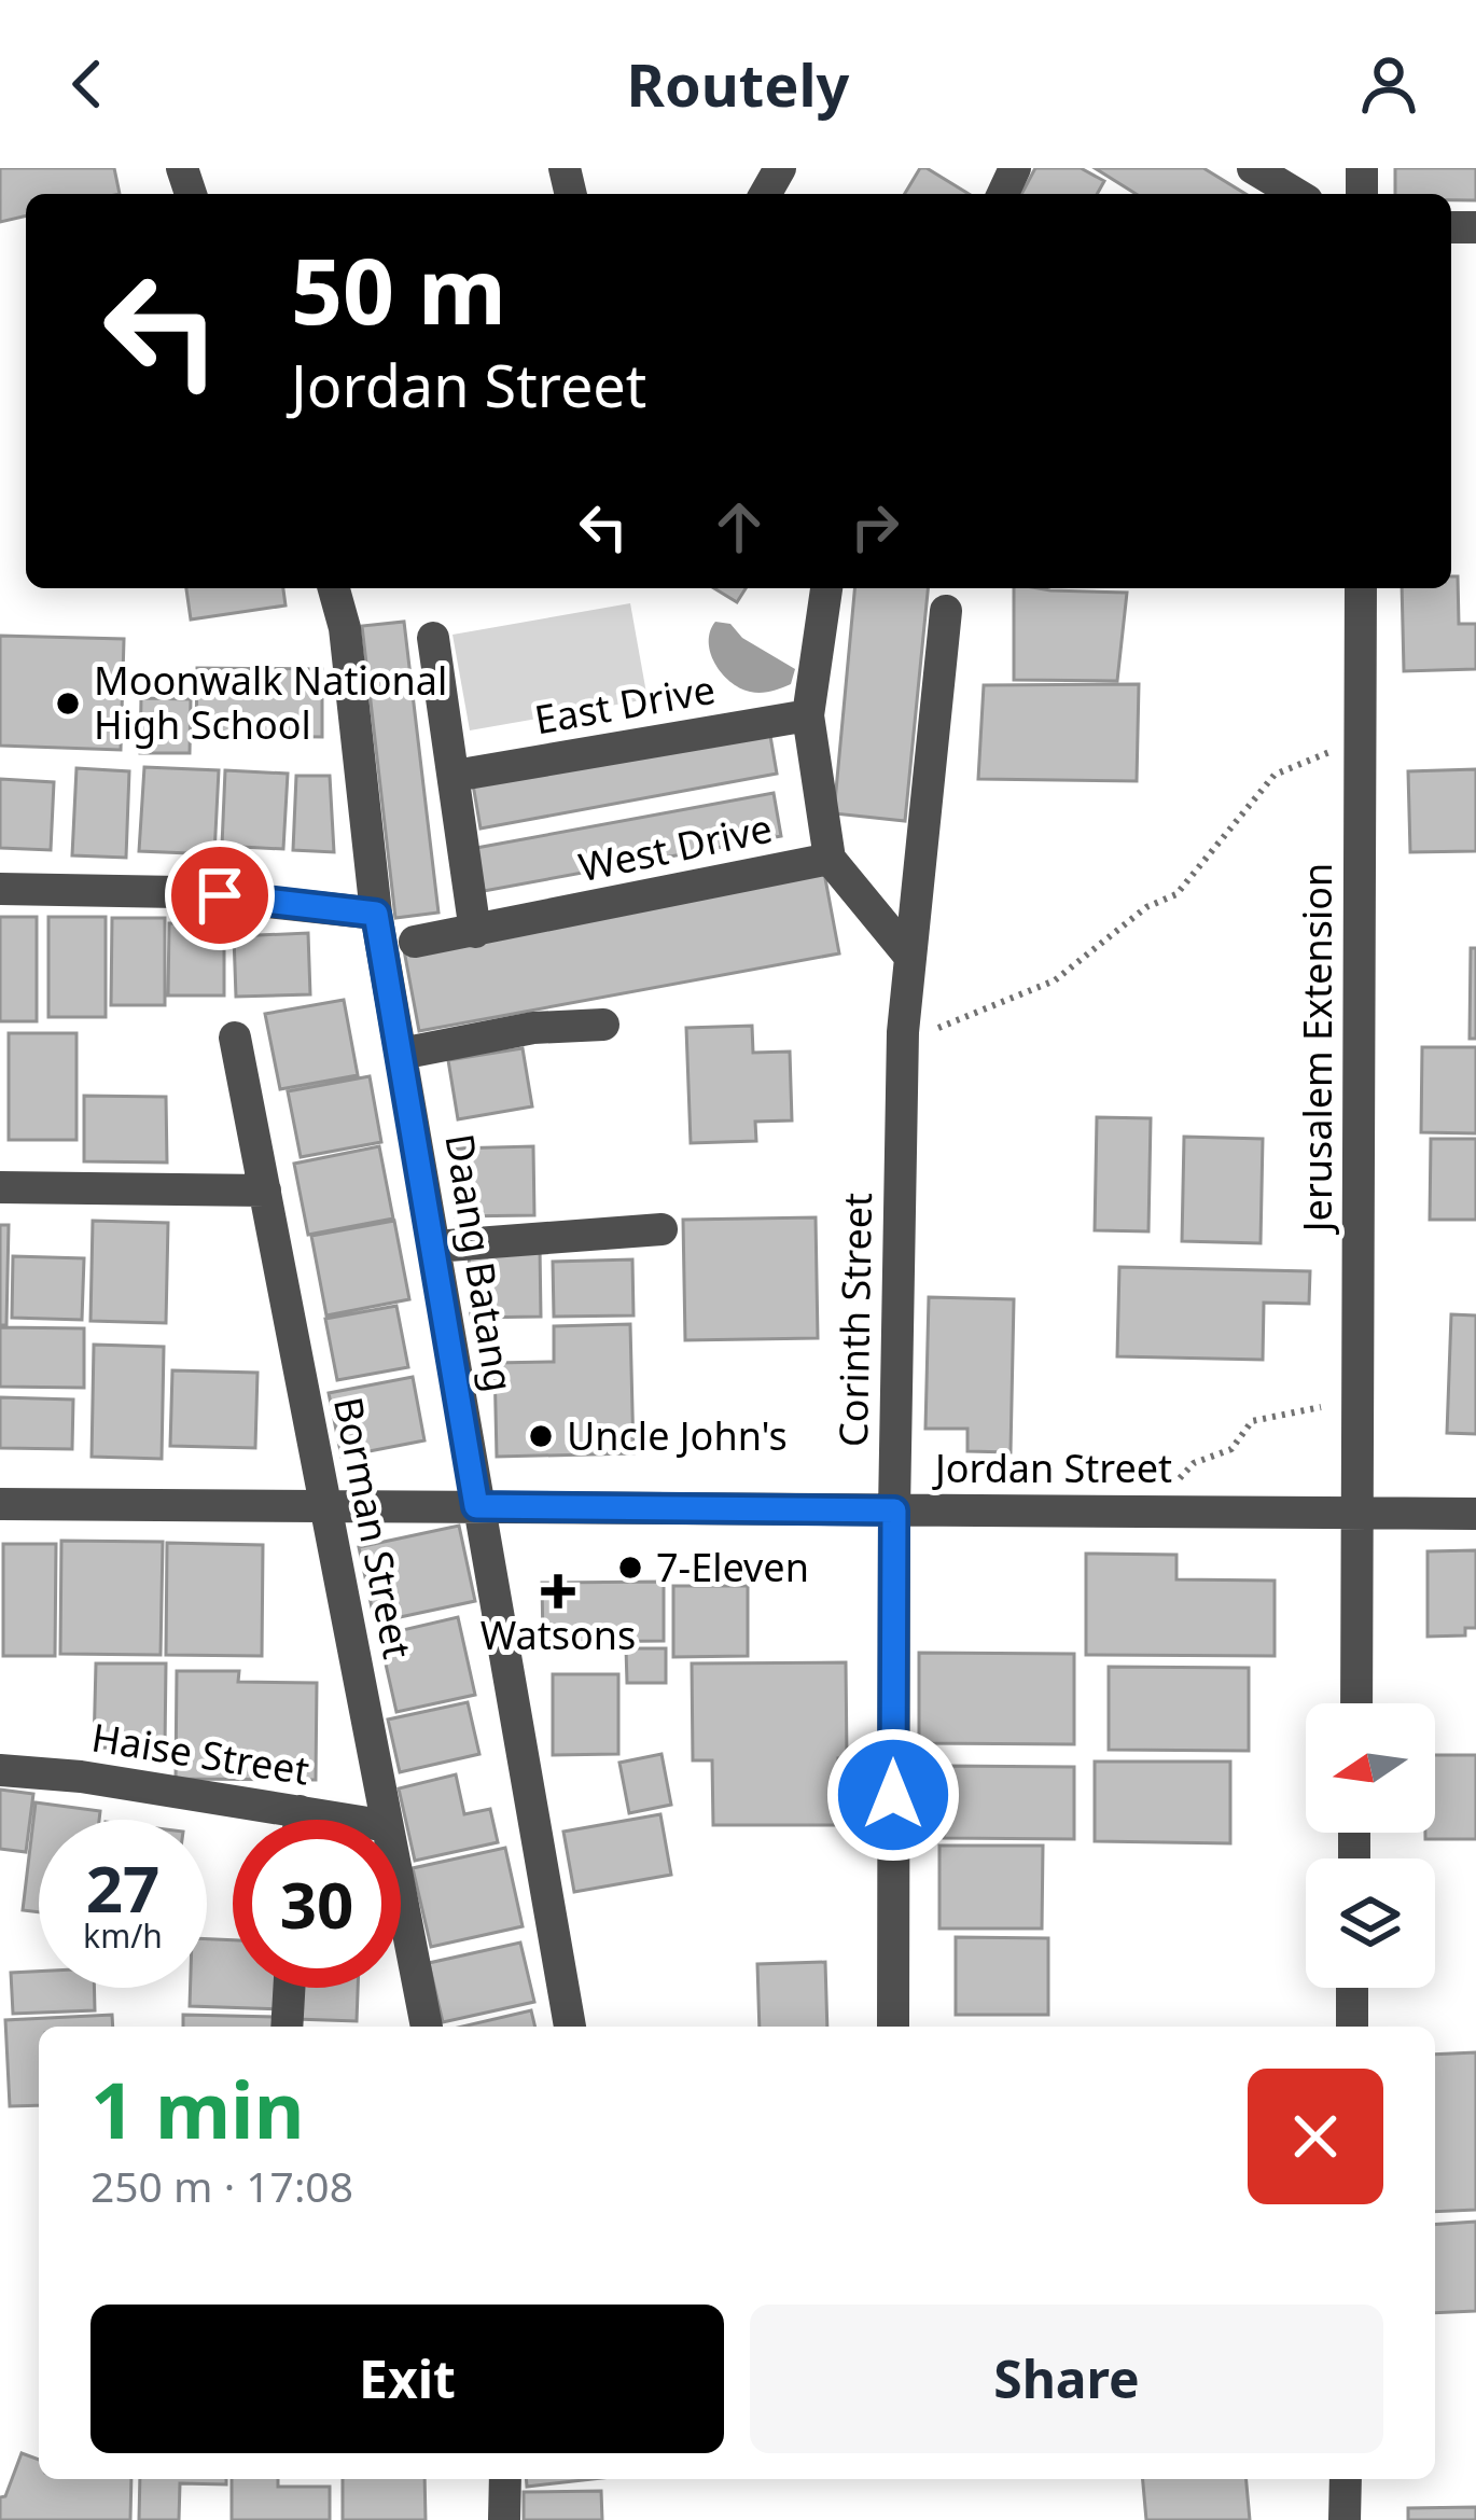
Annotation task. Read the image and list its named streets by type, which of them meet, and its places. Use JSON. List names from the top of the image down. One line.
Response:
{"streets":{"street":["East Drive","West Drive","Jerusalem Extension","Daang Batang","Corinth Street","Jordan Street","Borman Street","Haise Street"]},"crossings":[["West Drive","Corinth Street"],["Jerusalem Extension","Jordan Street"],["Daang Batang","Jordan Street"],["Corinth Street","Jordan Street"],["Jordan Street","Borman Street"]],"places":{"other":["Moonwalk National High School","Uncle John's","7-Eleven"],"health":["Watsons"]},"north":"left","page":{"header":"Routely","turn":["50 m","Jordan Street"],"speed":"27 km/h","limit":"30","heading":["1 min","250 m · 17:08"],"buttons":["Exit","Share"]}}
